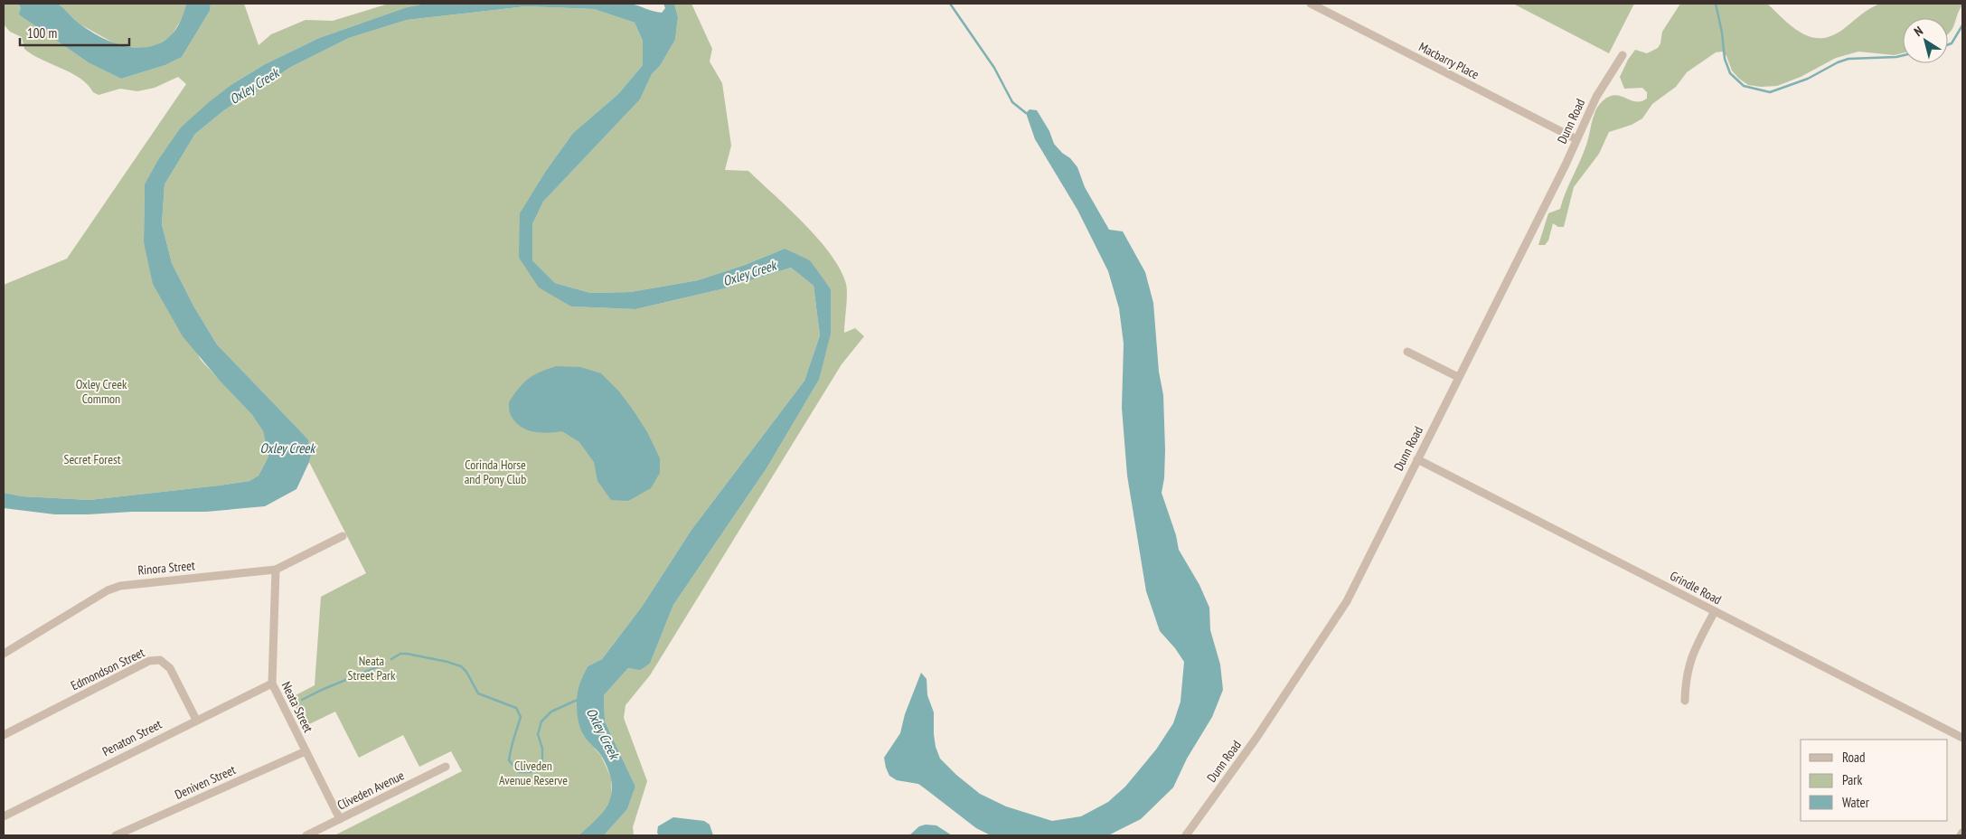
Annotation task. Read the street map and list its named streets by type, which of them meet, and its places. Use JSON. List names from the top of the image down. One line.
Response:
{"streets":{"street":["Macbarry Place","Dunn Road","Rinora Street","Grindle Road","Edmondson Street","Neata Street","Penaton Street","Deniven Street","Cliveden Avenue"]},"crossings":[["Macbarry Place","Dunn Road"],["Dunn Road","Grindle Road"],["Rinora Street","Neata Street"],["Edmondson Street","Penaton Street"],["Neata Street","Penaton Street"],["Neata Street","Deniven Street"],["Neata Street","Cliveden Avenue"]],"water":["Oxley Creek"],"parks":["Oxley Creek Common","Secret Forest","Corinda Horse and Pony Club","Neata Street Park","Cliveden Avenue Reserve"],"legend":["Road","Park","Water"],"scale_bar":"100 m","north":"top left"}
